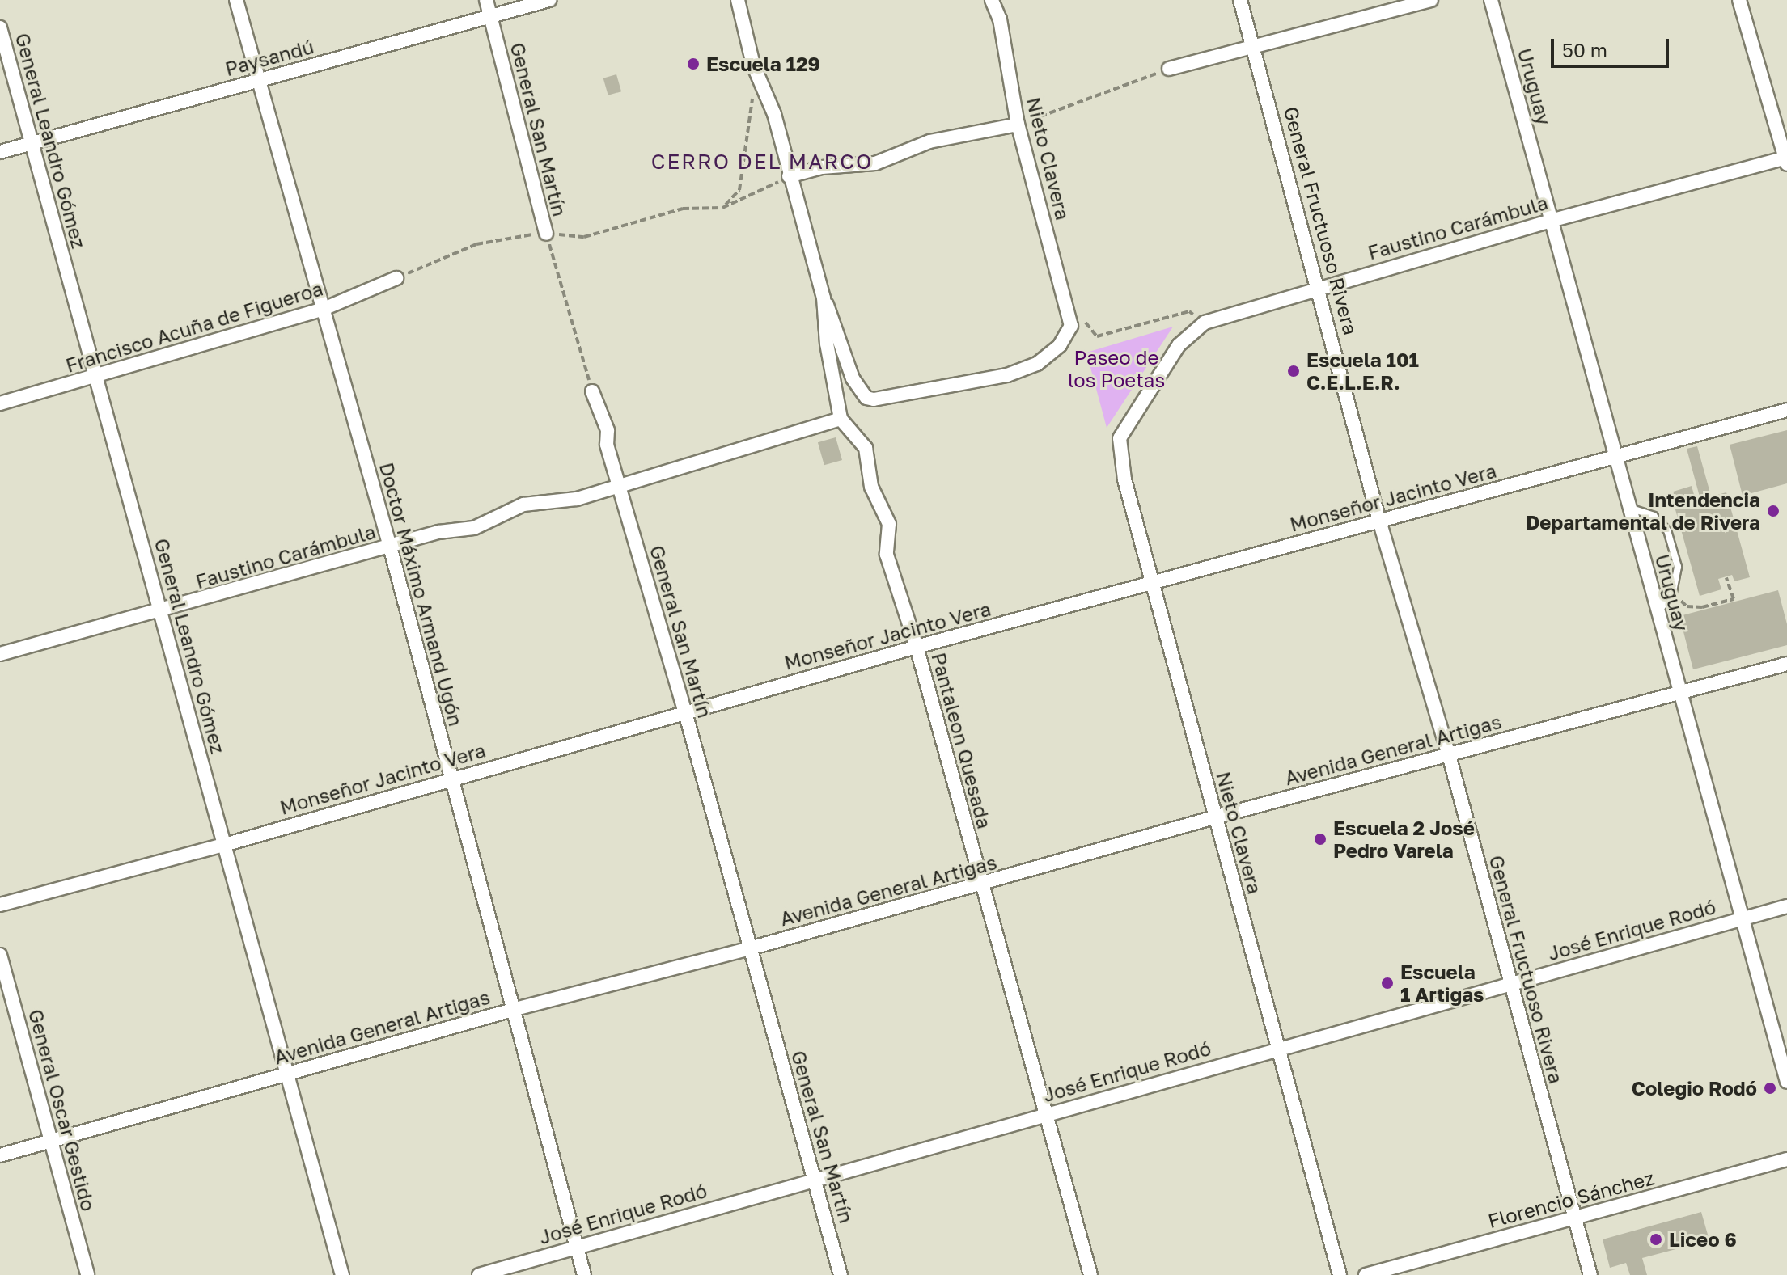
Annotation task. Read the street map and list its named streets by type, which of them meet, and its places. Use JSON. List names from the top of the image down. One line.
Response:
{"streets":{"street":["Paysandú","Uruguay","General San Martín","General Leandro Gómez","Nieto Clavera","General Fructuoso Rivera","Faustino Carámbula","Francisco Acuña de Figueroa","Monseñor Jacinto Vera","Doctor Máximo Armand Ugón","Pantaleon Quesada","Avenida General Artigas","José Enrique Rodó","General Oscar Gestido","Florencio Sánchez"]},"crossings":[["Paysandú","General San Martín"],["Paysandú","General Leandro Gómez"],["Paysandú","Doctor Máximo Armand Ugón"],["Uruguay","Faustino Carámbula"],["Uruguay","Monseñor Jacinto Vera"],["Uruguay","Avenida General Artigas"],["Uruguay","José Enrique Rodó"],["General San Martín","Faustino Carámbula"],["General San Martín","Monseñor Jacinto Vera"],["General San Martín","Avenida General Artigas"],["General San Martín","José Enrique Rodó"],["General Leandro Gómez","Faustino Carámbula"],["General Leandro Gómez","Francisco Acuña de Figueroa"],["General Leandro Gómez","Monseñor Jacinto Vera"],["General Leandro Gómez","Avenida General Artigas"],["Nieto Clavera","Faustino Carámbula"],["Nieto Clavera","Monseñor Jacinto Vera"],["Nieto Clavera","Avenida General Artigas"],["Nieto Clavera","José Enrique Rodó"],["General Fructuoso Rivera","Faustino Carámbula"],["General Fructuoso Rivera","Monseñor Jacinto Vera"],["General Fructuoso Rivera","Avenida General Artigas"],["General Fructuoso Rivera","José Enrique Rodó"],["General Fructuoso Rivera","Florencio Sánchez"],["Faustino Carámbula","Doctor Máximo Armand Ugón"],["Faustino Carámbula","Pantaleon Quesada"],["Francisco Acuña de Figueroa","Doctor Máximo Armand Ugón"],["Monseñor Jacinto Vera","Doctor Máximo Armand Ugón"],["Monseñor Jacinto Vera","Pantaleon Quesada"],["Doctor Máximo Armand Ugón","Avenida General Artigas"],["Doctor Máximo Armand Ugón","José Enrique Rodó"],["Pantaleon Quesada","Avenida General Artigas"],["Pantaleon Quesada","José Enrique Rodó"],["Avenida General Artigas","General Oscar Gestido"]],"districts":["CERRO DEL MARCO"],"parks":["Paseo de los Poetas"],"places":["Escuela 129","Escuela 101 C.E.L.E.R.","Intendencia Departamental de Rivera","Escuela 2 José Pedro Varela","Escuela 1 Artigas","Colegio Rodó","Liceo 6"],"scale_bar":"50 m"}
